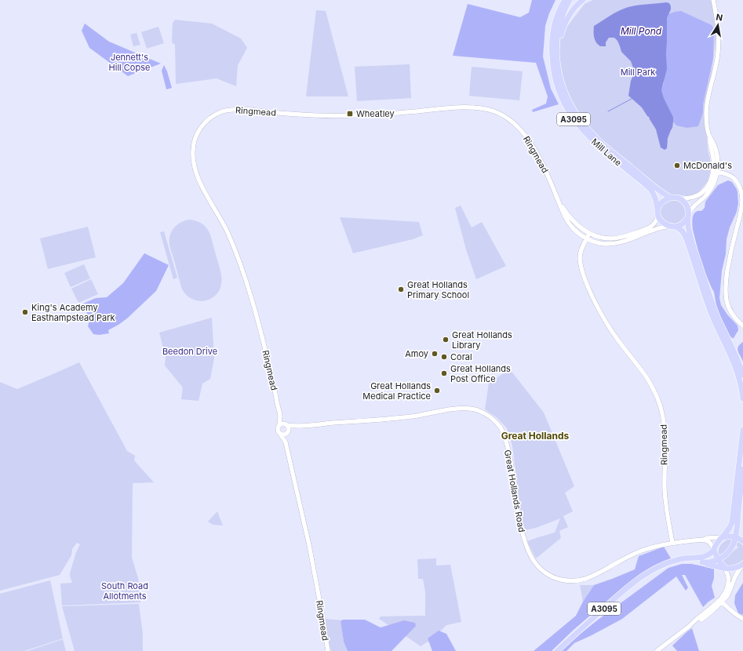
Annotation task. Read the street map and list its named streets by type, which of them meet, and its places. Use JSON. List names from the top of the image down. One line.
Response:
{"streets":{"main road":["A3095","Mill Lane"],"street":["Ringmead","Great Hollands Road"]},"crossings":[["Ringmead","Mill Lane"],["Ringmead","Great Hollands Road"],["A3095","Mill Lane"]],"districts":["Great Hollands"],"water":["Mill Pond"],"parks":["Jennett's Hill Copse","Mill Park","Beedon Drive","South Road Allotments"],"places":{"transit":["Wheatley"],"other":["McDonald's","Great Hollands Primary School","King's Academy Easthampstead Park","Great Hollands Library","Amoy","Coral","Great Hollands Post Office","Great Hollands Medical Practice"]},"north":"top"}
